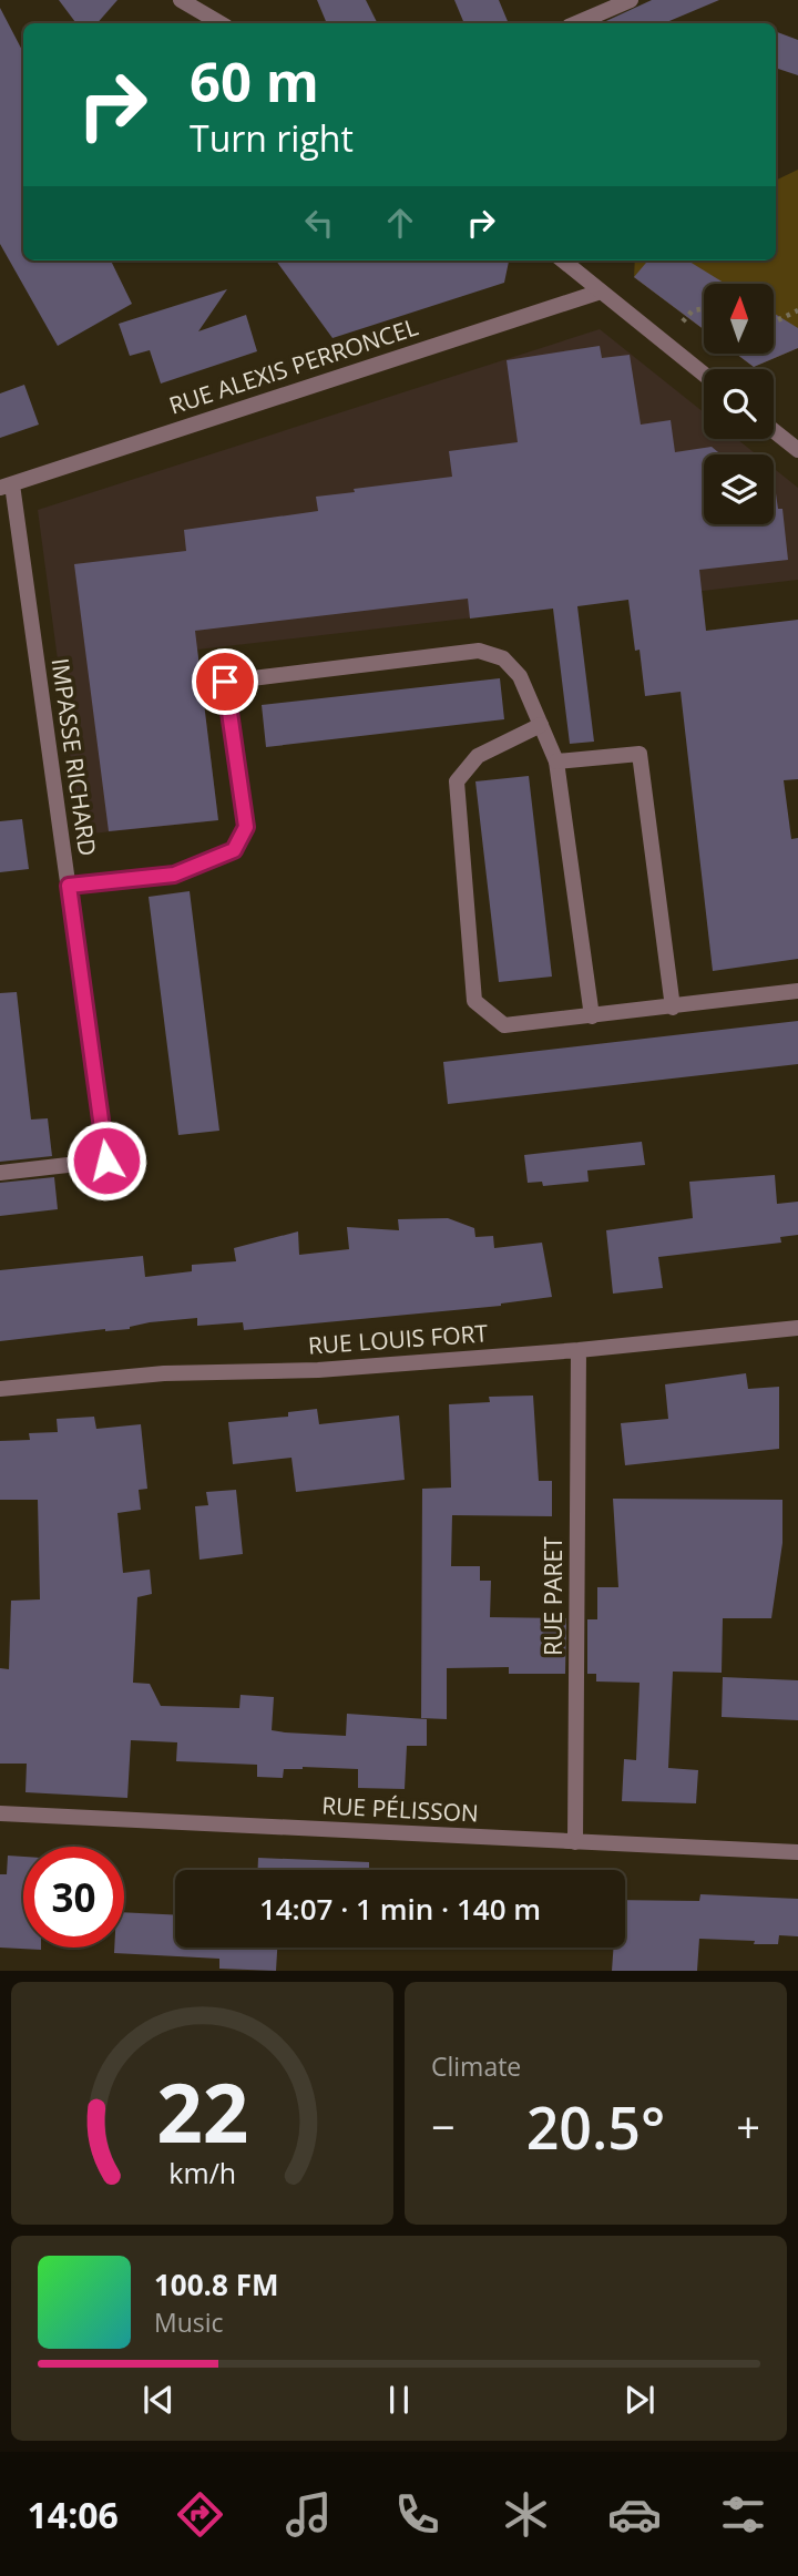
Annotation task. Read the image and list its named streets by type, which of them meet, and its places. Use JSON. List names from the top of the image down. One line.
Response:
{"streets":{"street":["RUE ALEXIS PERRONCEL","IMPASSE RICHARD","RUE LOUIS FORT","RUE PARET","RUE PÉLISSON"]},"crossings":[["RUE ALEXIS PERRONCEL","IMPASSE RICHARD"],["RUE LOUIS FORT","RUE PARET"],["RUE PARET","RUE PÉLISSON"]],"north":"top","page":{"turn":["60 m","Turn right"],"limit":"30","trip":"14:07 · 1 min · 140 m","tile":"Climate","heat":["−","20.5°","+"],"song":["100.8 FM","Music"],"tabs":"14:06","gauge":["22","km/h"]}}
